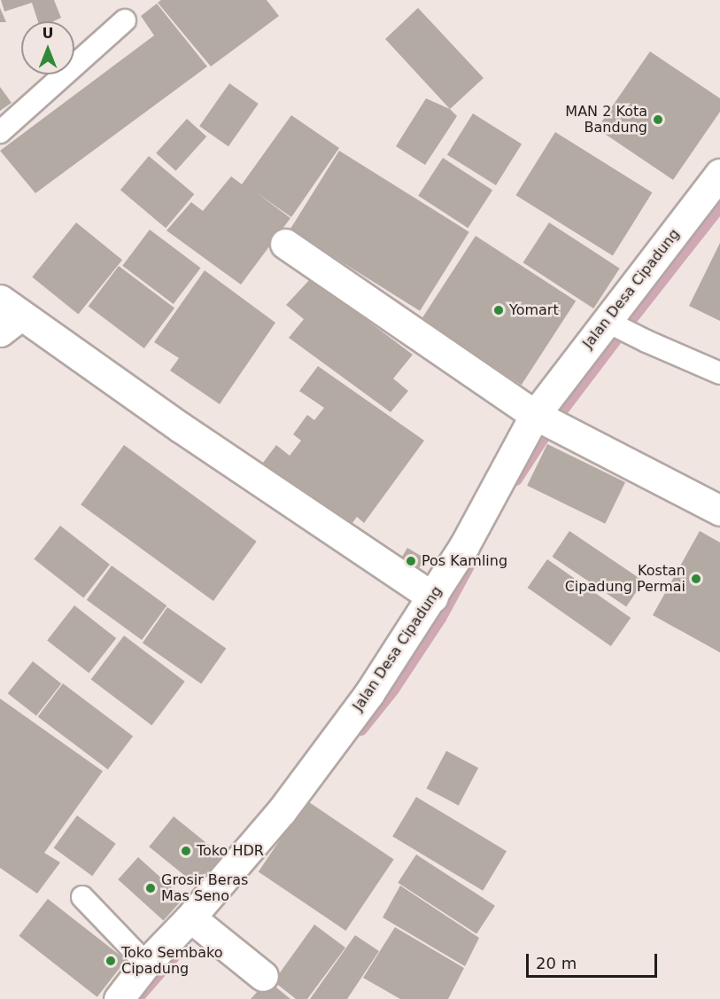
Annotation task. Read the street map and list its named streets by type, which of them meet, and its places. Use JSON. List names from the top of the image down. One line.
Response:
{"streets":{"street":["Jalan Desa Cipadung"]},"places":["MAN 2 Kota Bandung","Yomart","Pos Kamling","Kostan Cipadung Permai","Toko HDR","Grosir Beras Mas Seno","Toko Sembako Cipadung"],"scale_bar":"20 m","north":"top"}
